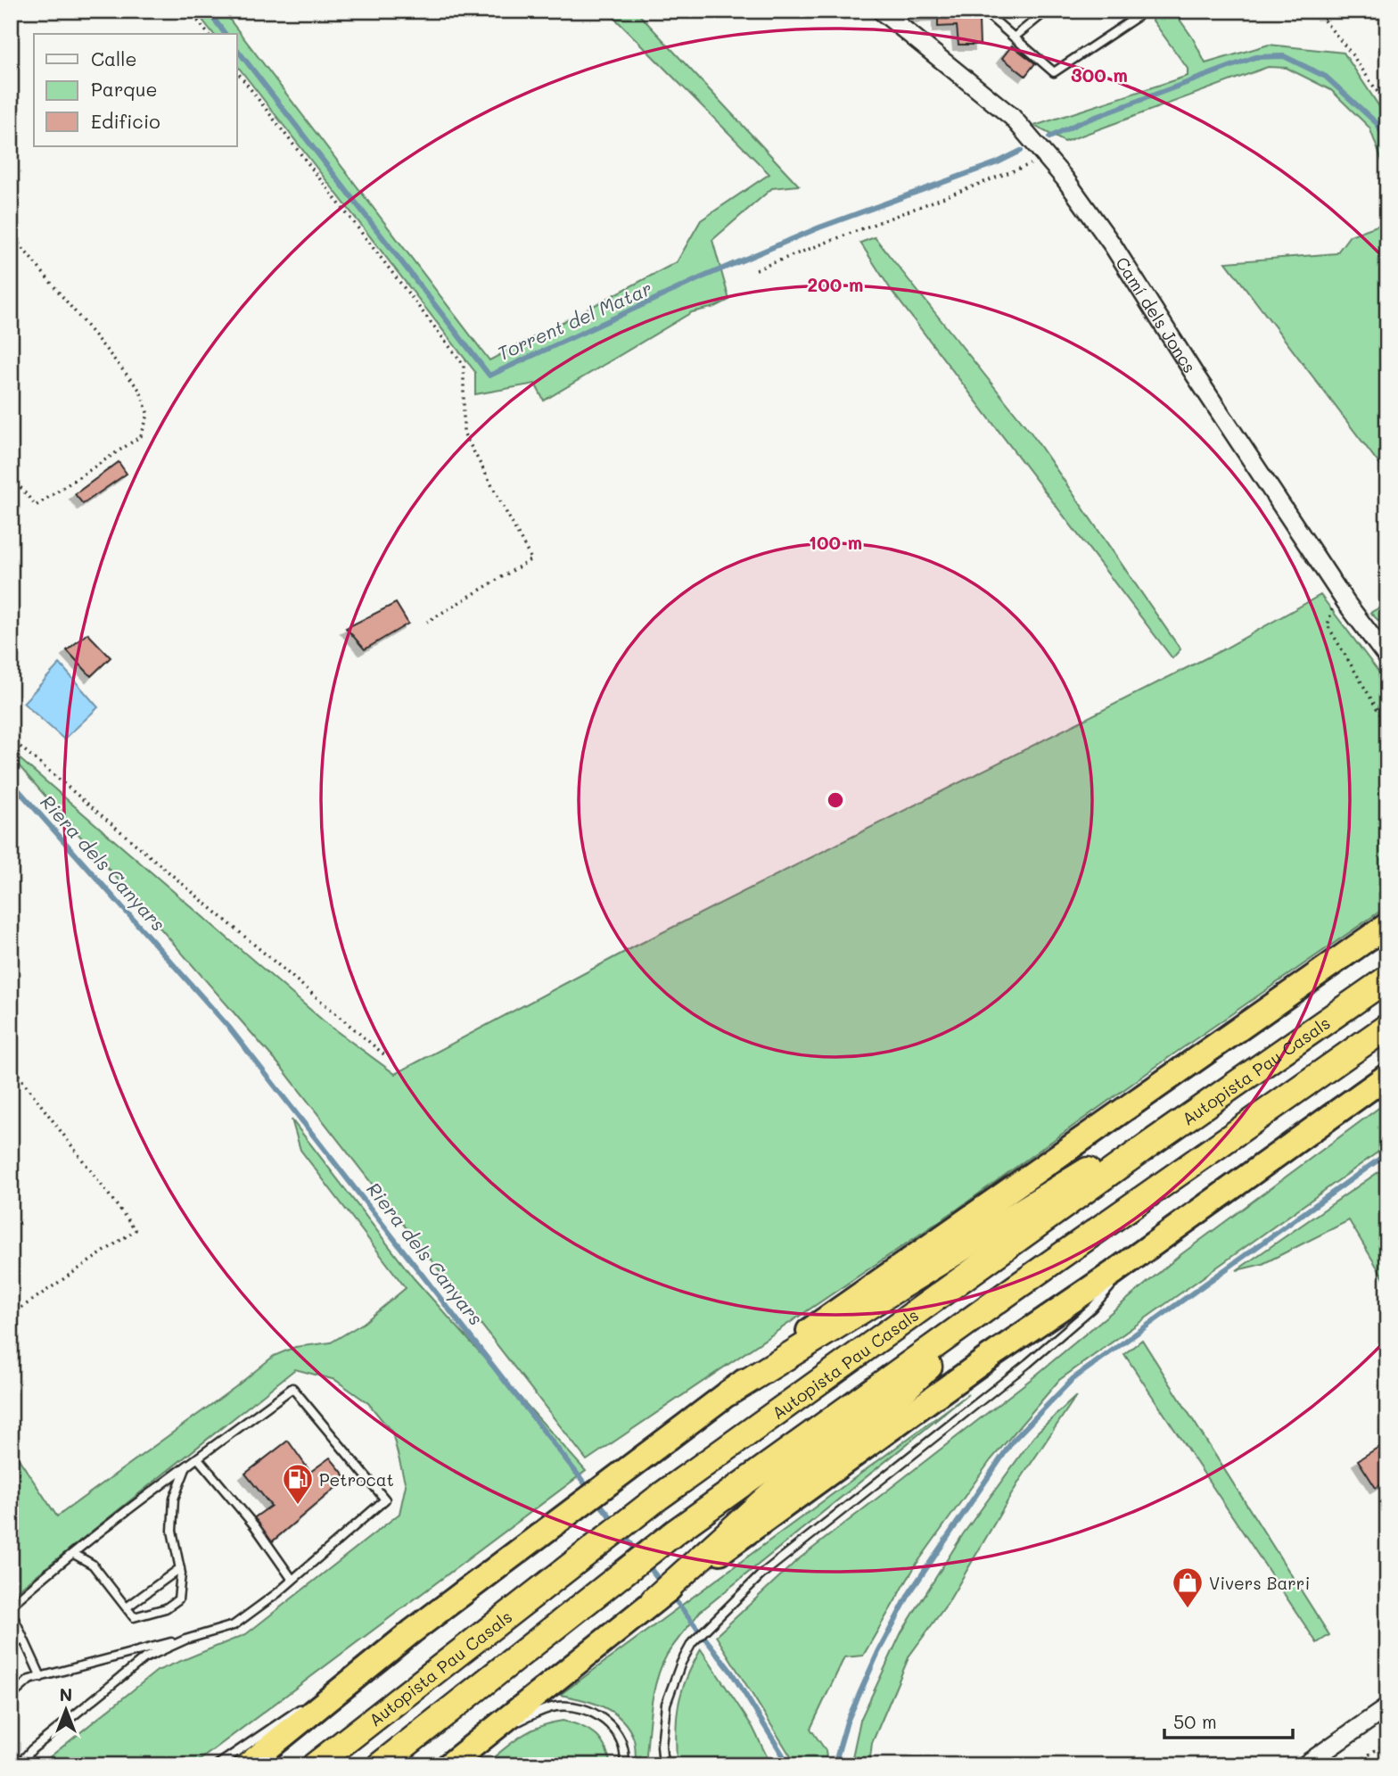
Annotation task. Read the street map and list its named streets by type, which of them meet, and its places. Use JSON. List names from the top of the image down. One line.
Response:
{"streets":{"highway":["Autopista Pau Casals"],"street":["Camí dels Joncs"]},"water":["Torrent del Matar","Riera dels Canyars"],"places":{"fuel station":["Petrocat"],"shop":["Vivers Barri"]},"legend":["Calle","Parque","Edificio"],"scale_bar":"50 m","north":"top","rings":["300 m","200 m","100 m"]}
